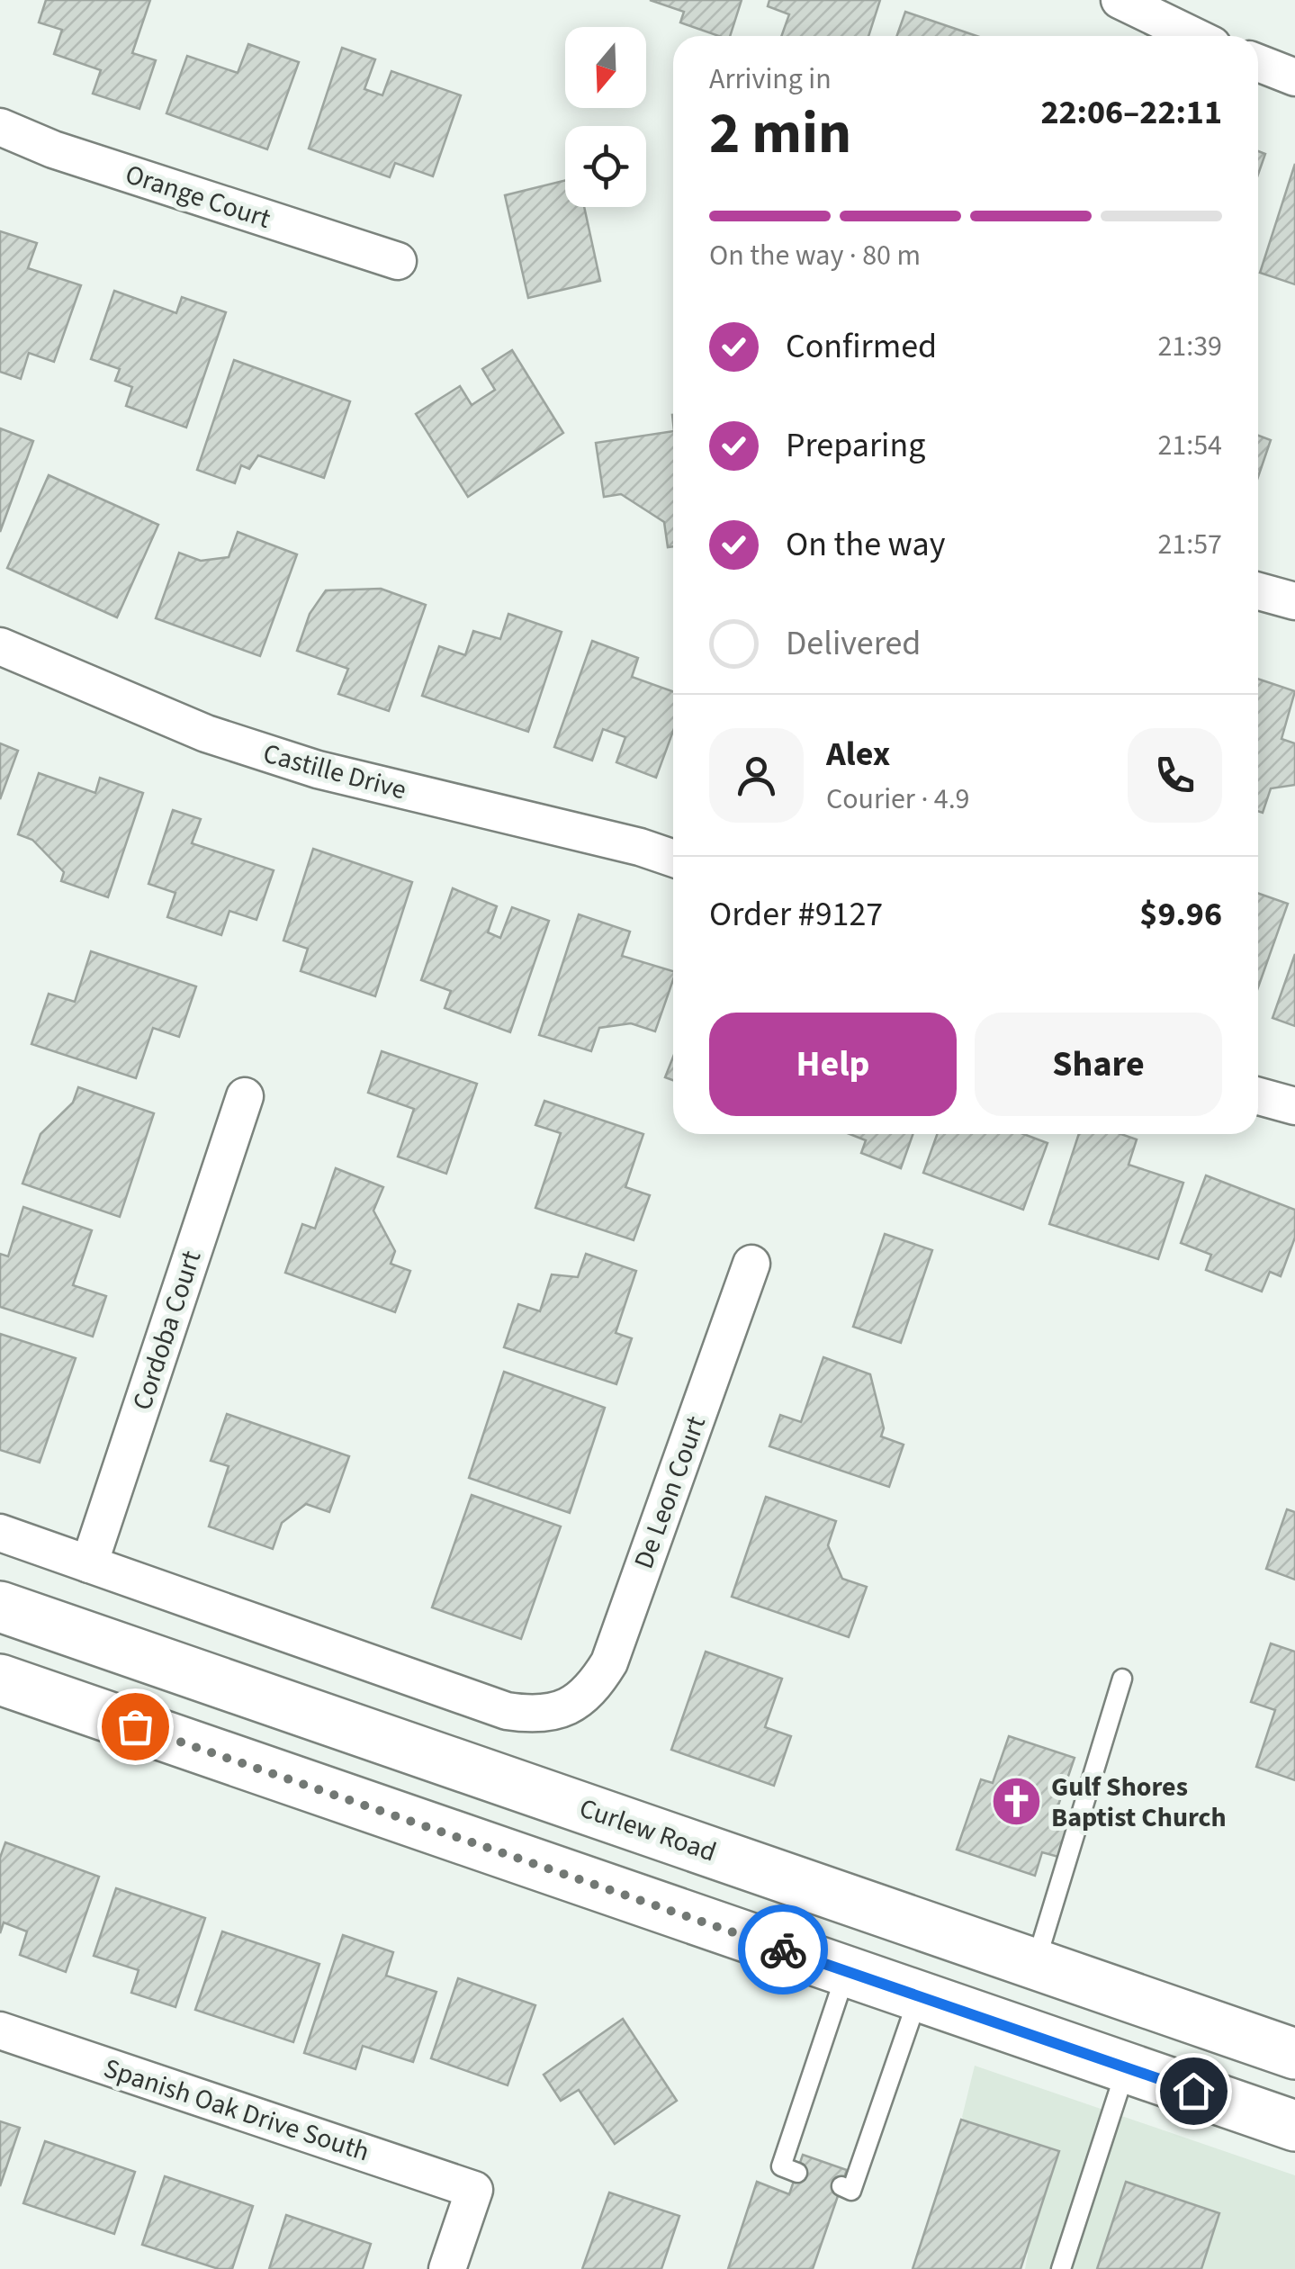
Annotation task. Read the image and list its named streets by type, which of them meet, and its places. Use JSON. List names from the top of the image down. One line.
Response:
{"streets":{"main road":["Curlew Road"],"street":["Orange Court","Castille Drive","Cordoba Court","De Leon Court","Spanish Oak Drive South"]},"crossings":[["Cordoba Court","De Leon Court"]],"places":{"church":["Gulf Shores Baptist Church"]},"north":"bottom","page":{"heading":["2 min","Arriving in","22:06–22:11"],"panel":["Alex","Courier · 4.9","Order #9127","$9.96"],"bar":"On the way · 80 m","list":[["Confirmed","21:39"],["Preparing","21:54"],["On the way","21:57"],"Delivered"],"buttons":["Help","Share"]}}
